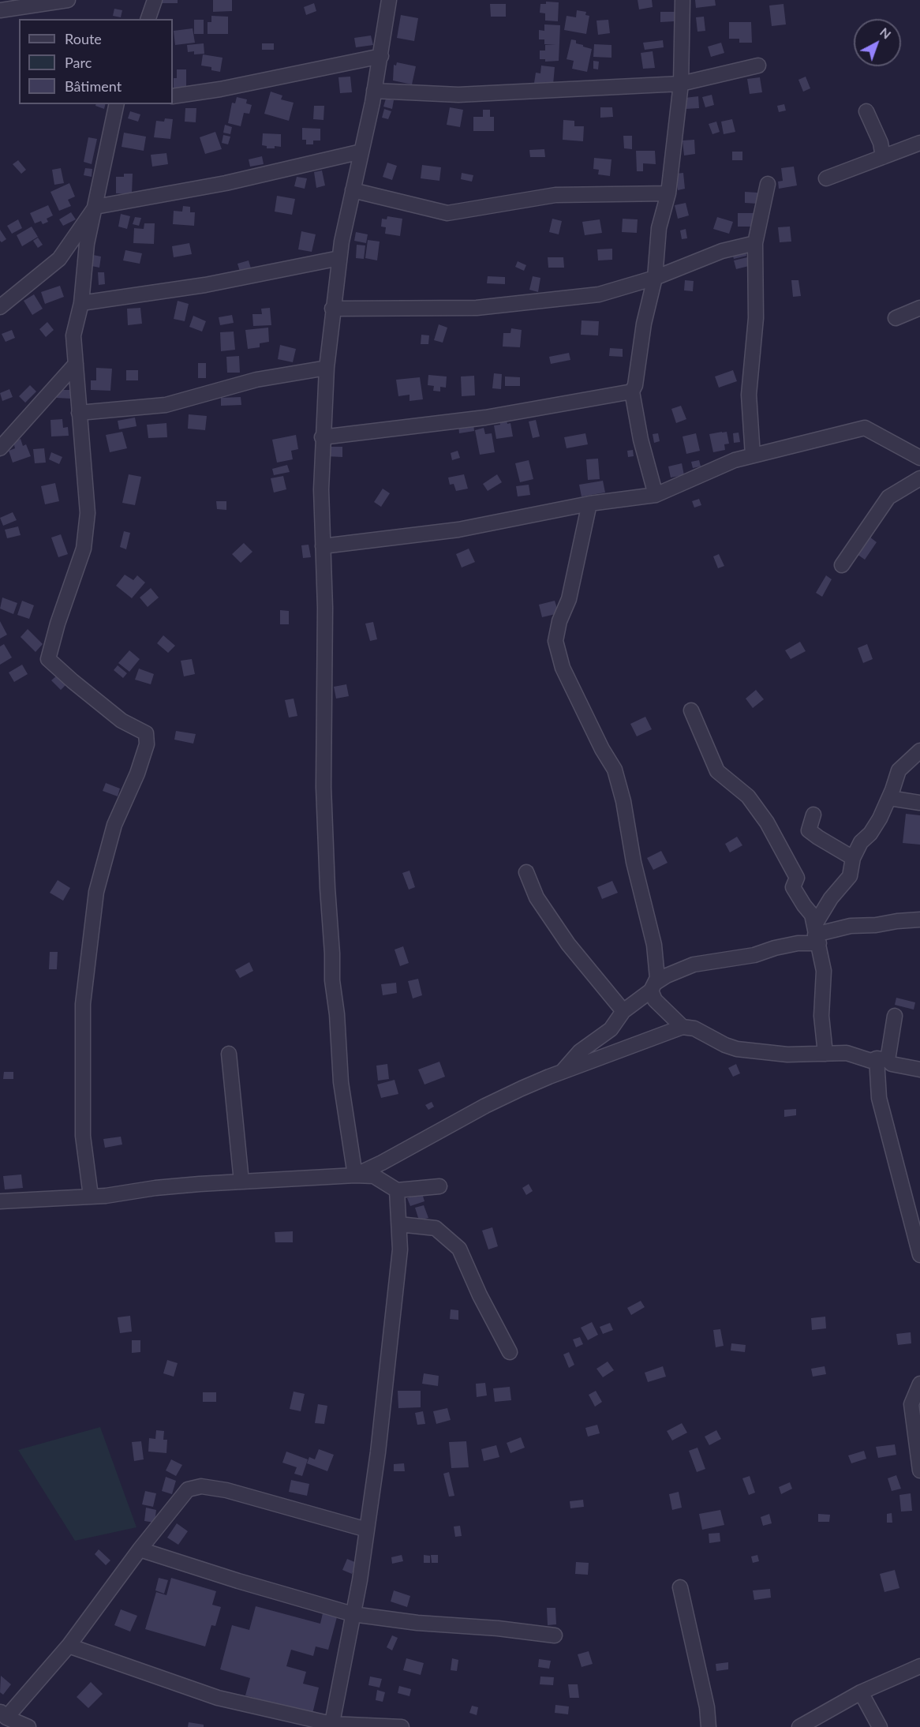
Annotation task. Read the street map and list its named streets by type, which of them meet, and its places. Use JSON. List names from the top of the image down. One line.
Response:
{"legend":["Route","Parc","Bâtiment"],"north":"top right"}
